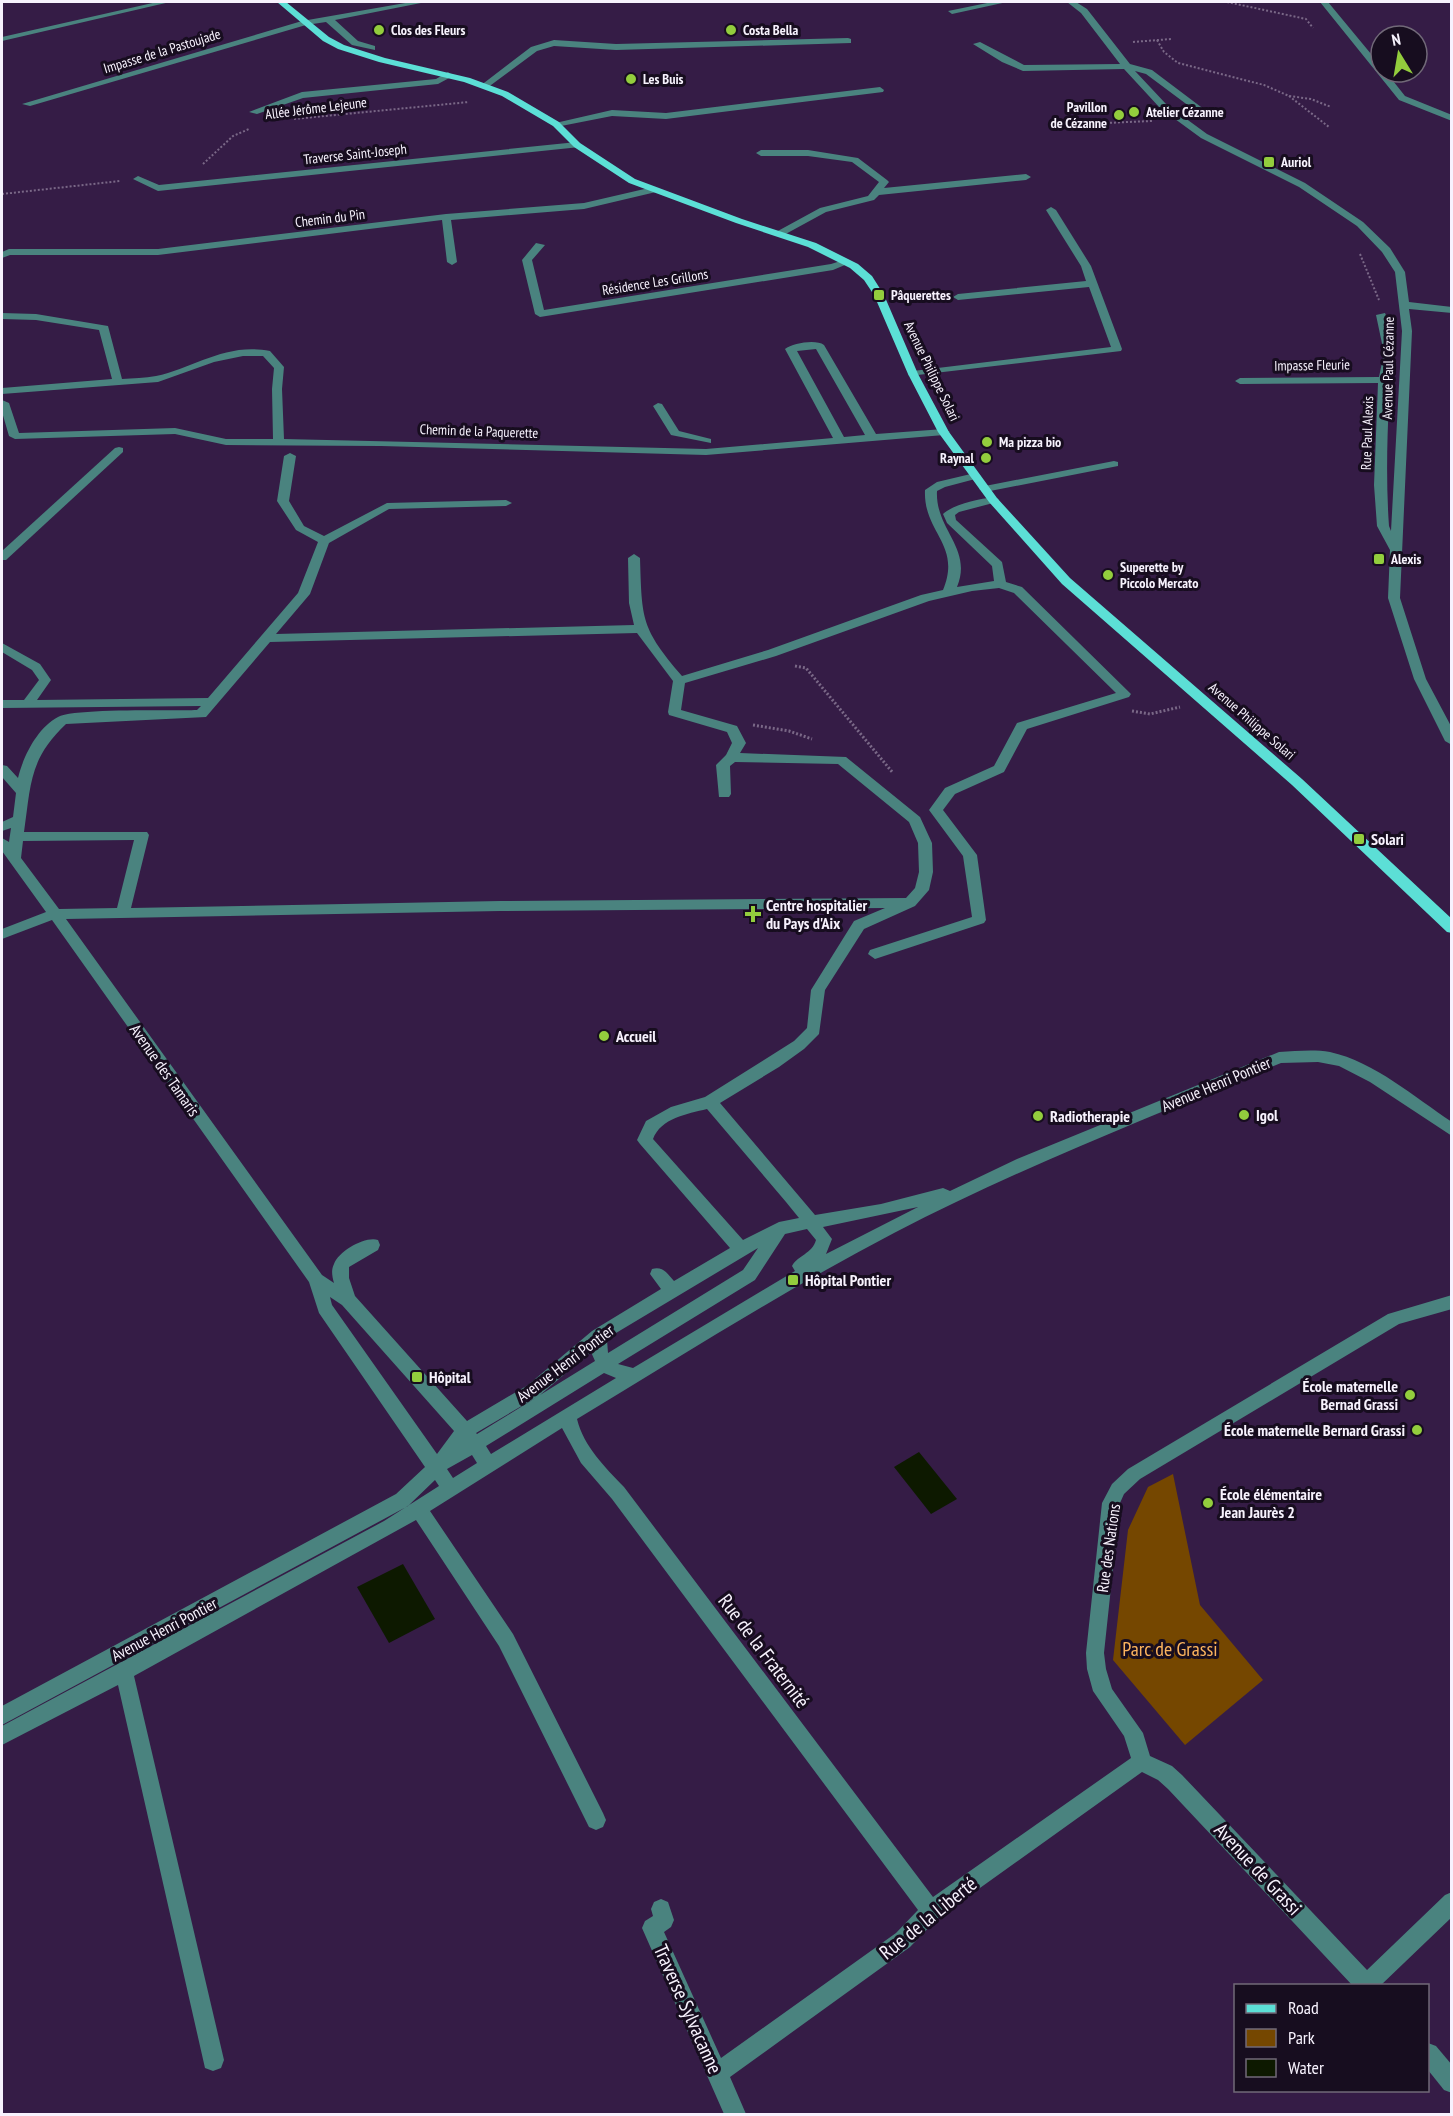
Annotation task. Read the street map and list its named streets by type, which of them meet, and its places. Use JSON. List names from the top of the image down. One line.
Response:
{"streets":{"main road":["Avenue Philippe Solari"],"street":["Impasse de la Pastoujade","Traverse Saint-Joseph","Chemin du Pin","Résidence Les Grillons","Impasse Fleurie","Avenue Paul Cézanne","Chemin de la Paquerette","Rue Paul Alexis","Avenue des Tamaris","Avenue Henri Pontier","Rue des Nations","Rue de la Fraternité","Avenue de Grassi","Rue de la Liberté","Traverse Sylvacanne"],"path":["Allée Jérôme Lejeune"]},"crossings":[["Impasse de la Pastoujade","Avenue Philippe Solari"],["Allée Jérôme Lejeune","Avenue Philippe Solari"],["Traverse Saint-Joseph","Avenue Philippe Solari"],["Chemin du Pin","Avenue Philippe Solari"],["Résidence Les Grillons","Avenue Philippe Solari"],["Impasse Fleurie","Rue Paul Alexis"],["Avenue Paul Cézanne","Rue Paul Alexis"],["Avenue Philippe Solari","Chemin de la Paquerette"],["Avenue des Tamaris","Avenue Henri Pontier"],["Avenue Henri Pontier","Rue de la Fraternité"],["Rue des Nations","Avenue de Grassi"],["Rue des Nations","Rue de la Liberté"],["Rue de la Fraternité","Rue de la Liberté"],["Avenue de Grassi","Rue de la Liberté"],["Rue de la Liberté","Traverse Sylvacanne"]],"parks":["Parc de Grassi"],"places":{"other":["Clos des Fleurs","Costa Bella","Les Buis","Atelier Cézanne","Pavillon de Cézanne","Ma pizza bio","Raynal","Superette by Piccolo Mercato","Accueil","Igol","Radiotherapie","École maternelle Bernad Grassi","École maternelle Bernard Grassi","École élémentaire Jean Jaurès 2"],"transit":["Auriol","Pâquerettes","Alexis","Solari","Hôpital Pontier","Hôpital"],"health":["Centre hospitalier du Pays d'Aix"]},"legend":["Road","Park","Water"],"north":"top"}
